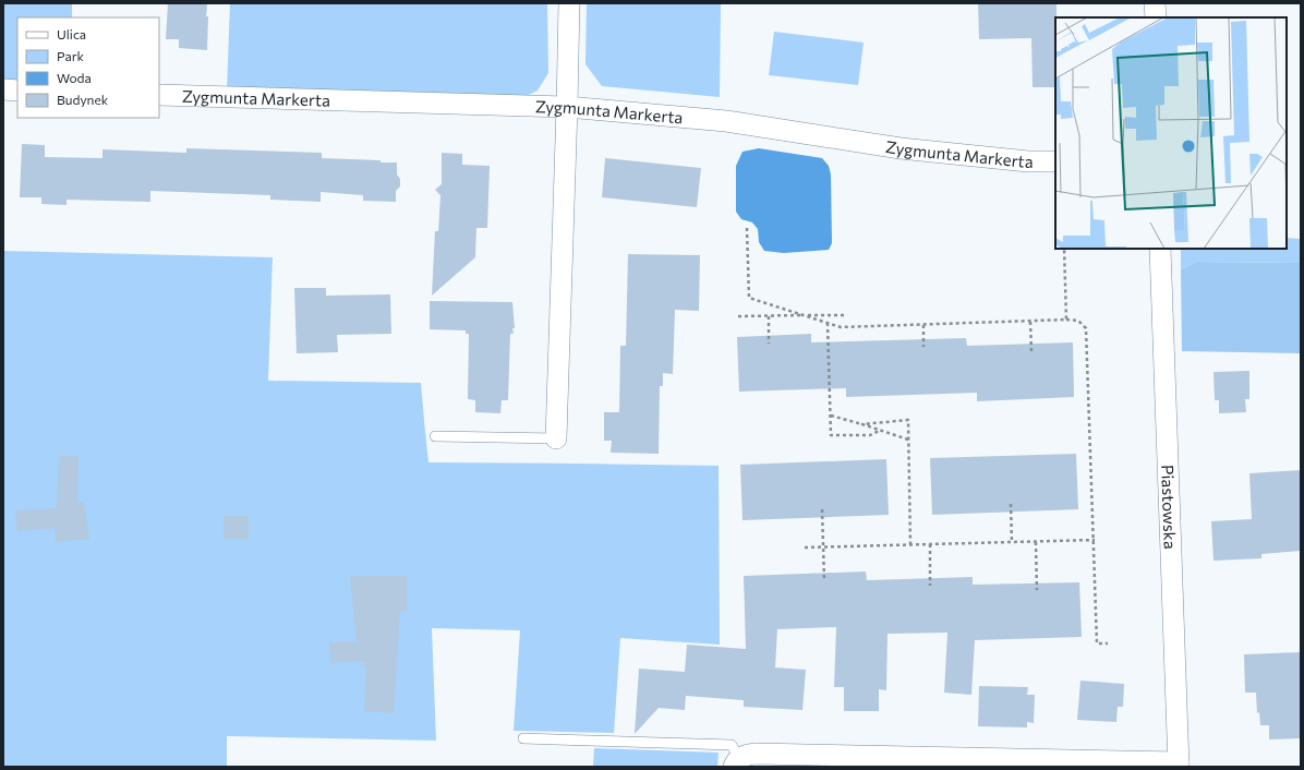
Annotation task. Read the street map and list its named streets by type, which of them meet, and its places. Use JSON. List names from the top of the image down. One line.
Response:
{"streets":{"street":["Zygmunta Markerta","Piastowska"]},"legend":["Ulica","Park","Woda","Budynek"]}
